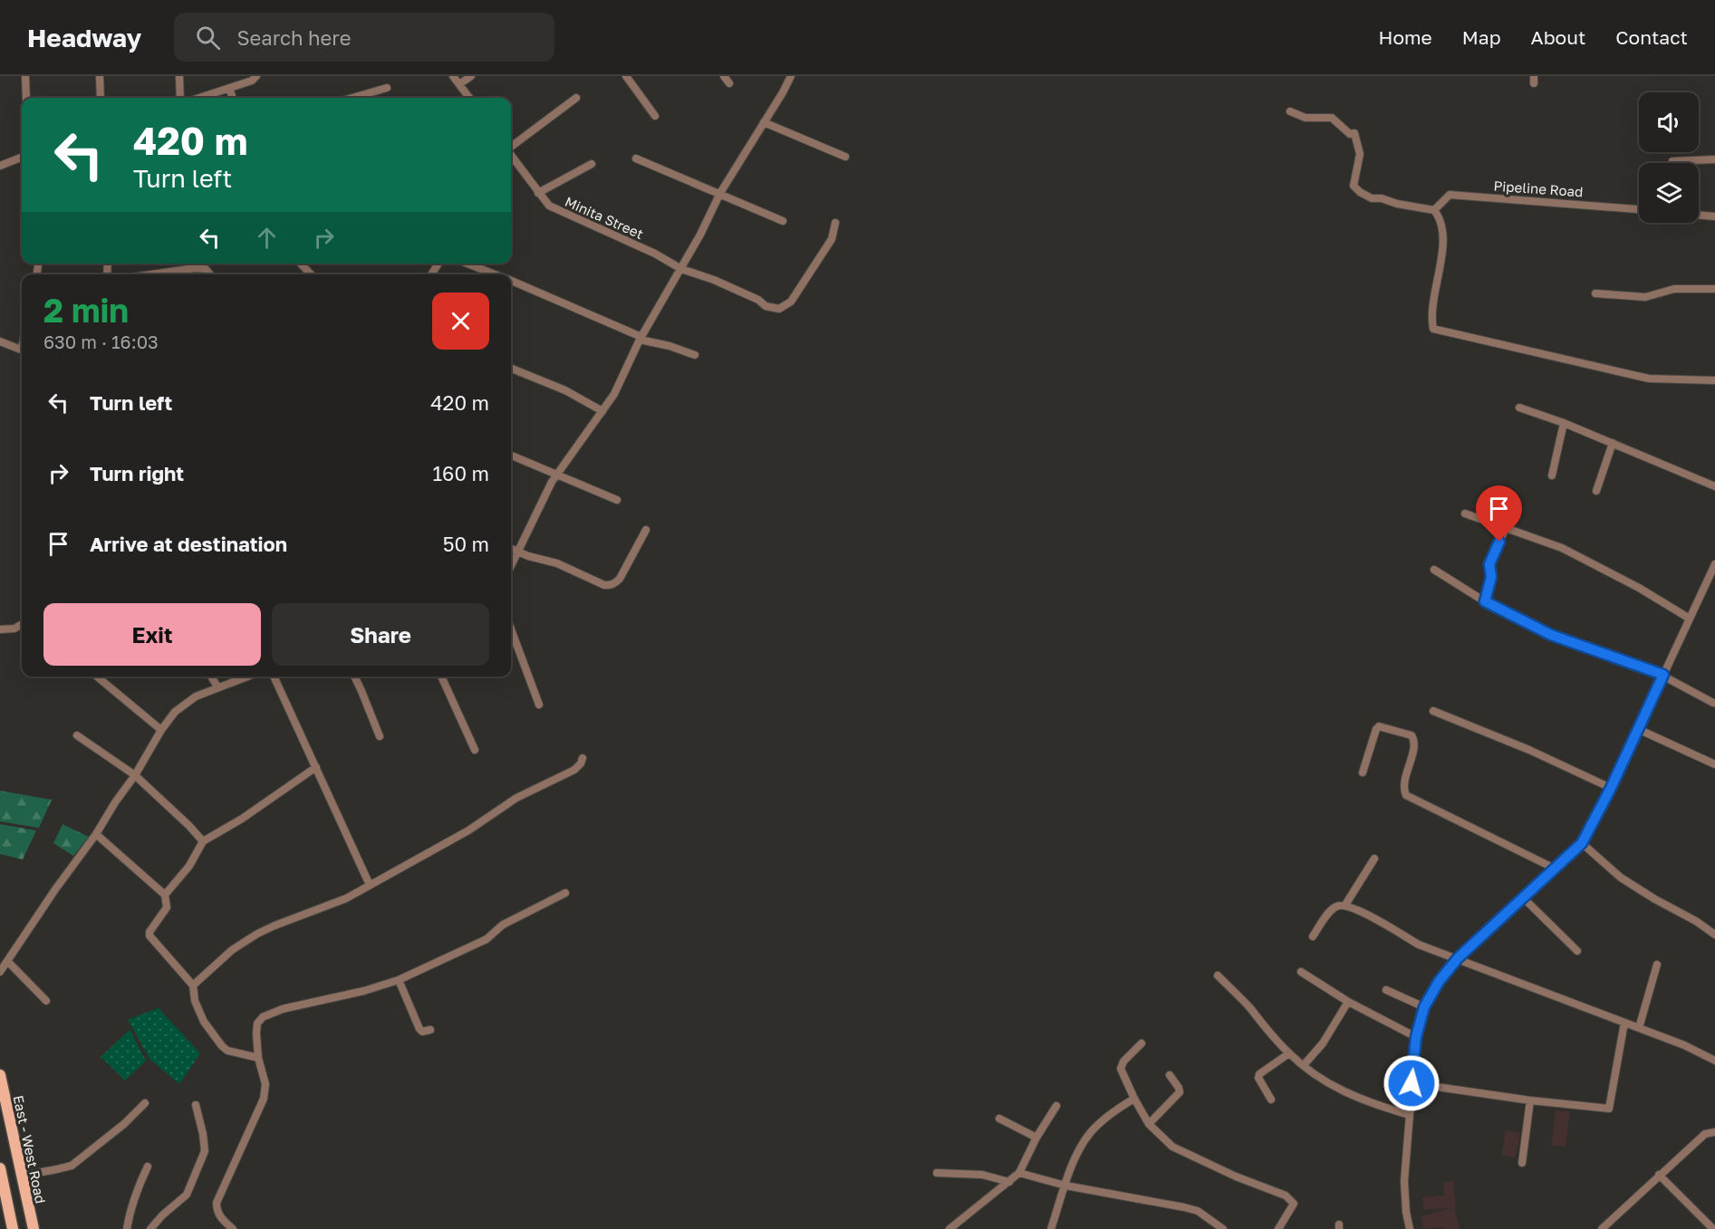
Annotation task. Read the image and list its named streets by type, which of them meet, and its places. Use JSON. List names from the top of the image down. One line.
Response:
{"streets":{"main road":["East - West Road"],"street":["Pipeline Road","Minita Street"]},"page":{"header":"Headway","search":"Search here","nav":["Home","Map","About","Contact"],"turn":["420 m","Turn left"],"heading":["2 min","630 m · 16:03"],"list":[{"name":"Turn left","value":"420 m"},{"name":"Turn right","value":"160 m"},{"name":"Arrive at destination","value":"50 m"}],"buttons":["Exit","Share"]}}
